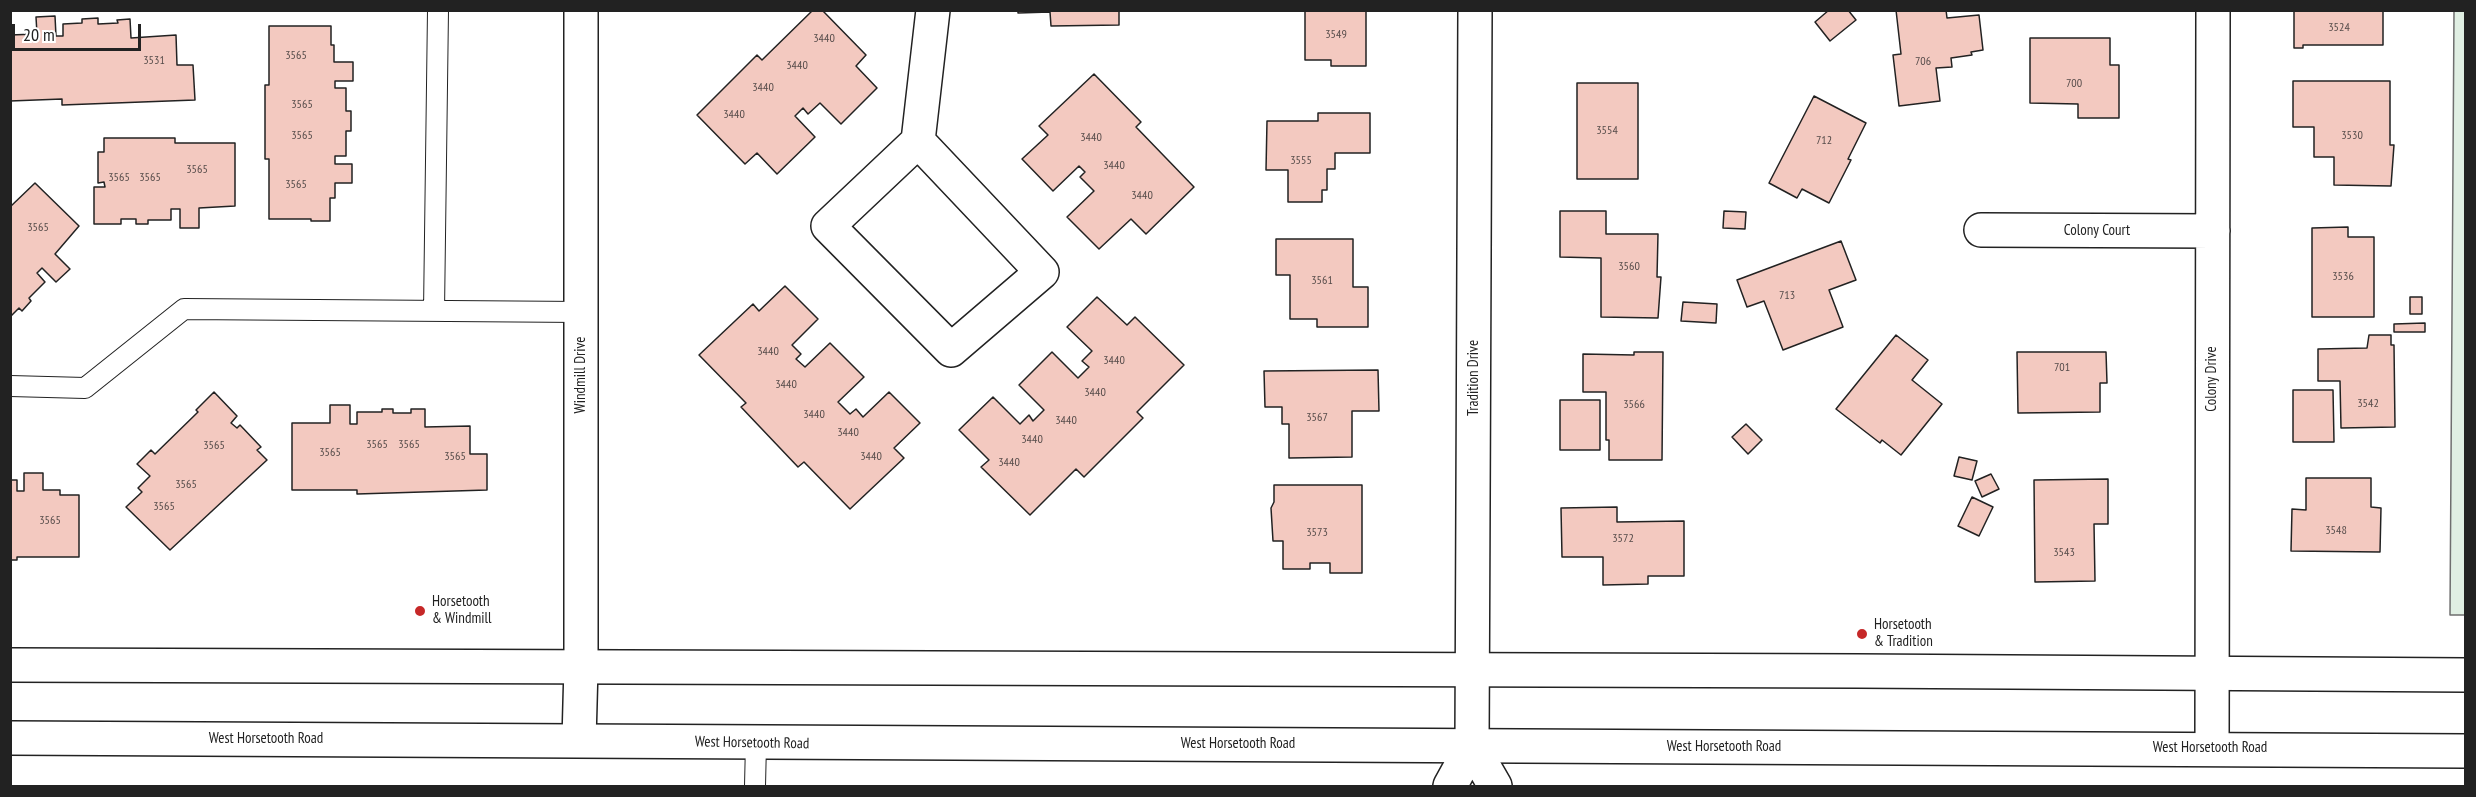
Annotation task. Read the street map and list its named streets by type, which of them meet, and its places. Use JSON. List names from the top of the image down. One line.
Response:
{"streets":{"main road":["Colony Court","Windmill Drive","Tradition Drive","Colony Drive","West Horsetooth Road"]},"crossings":[["Colony Court","Colony Drive"],["Windmill Drive","West Horsetooth Road"],["Tradition Drive","West Horsetooth Road"],["Colony Drive","West Horsetooth Road"]],"places":["Horsetooth & Windmill","Horsetooth & Tradition"],"house_numbers":["3524","3549","3440","3565","3531","706","3440","700","3440","3565","3440","3554","3565","3530","3440","712","3555","3440","3565","3565","3565","3565","3440","3565","3560","3536","3561","713","3440","3440","701","3440","3440","3542","3566","3440","3567","3440","3440","3440","3565","3565","3565","3565","3565","3440","3440","3565","3565","3565","3548","3573","3572","3543"],"scale_bar":"20 m"}
